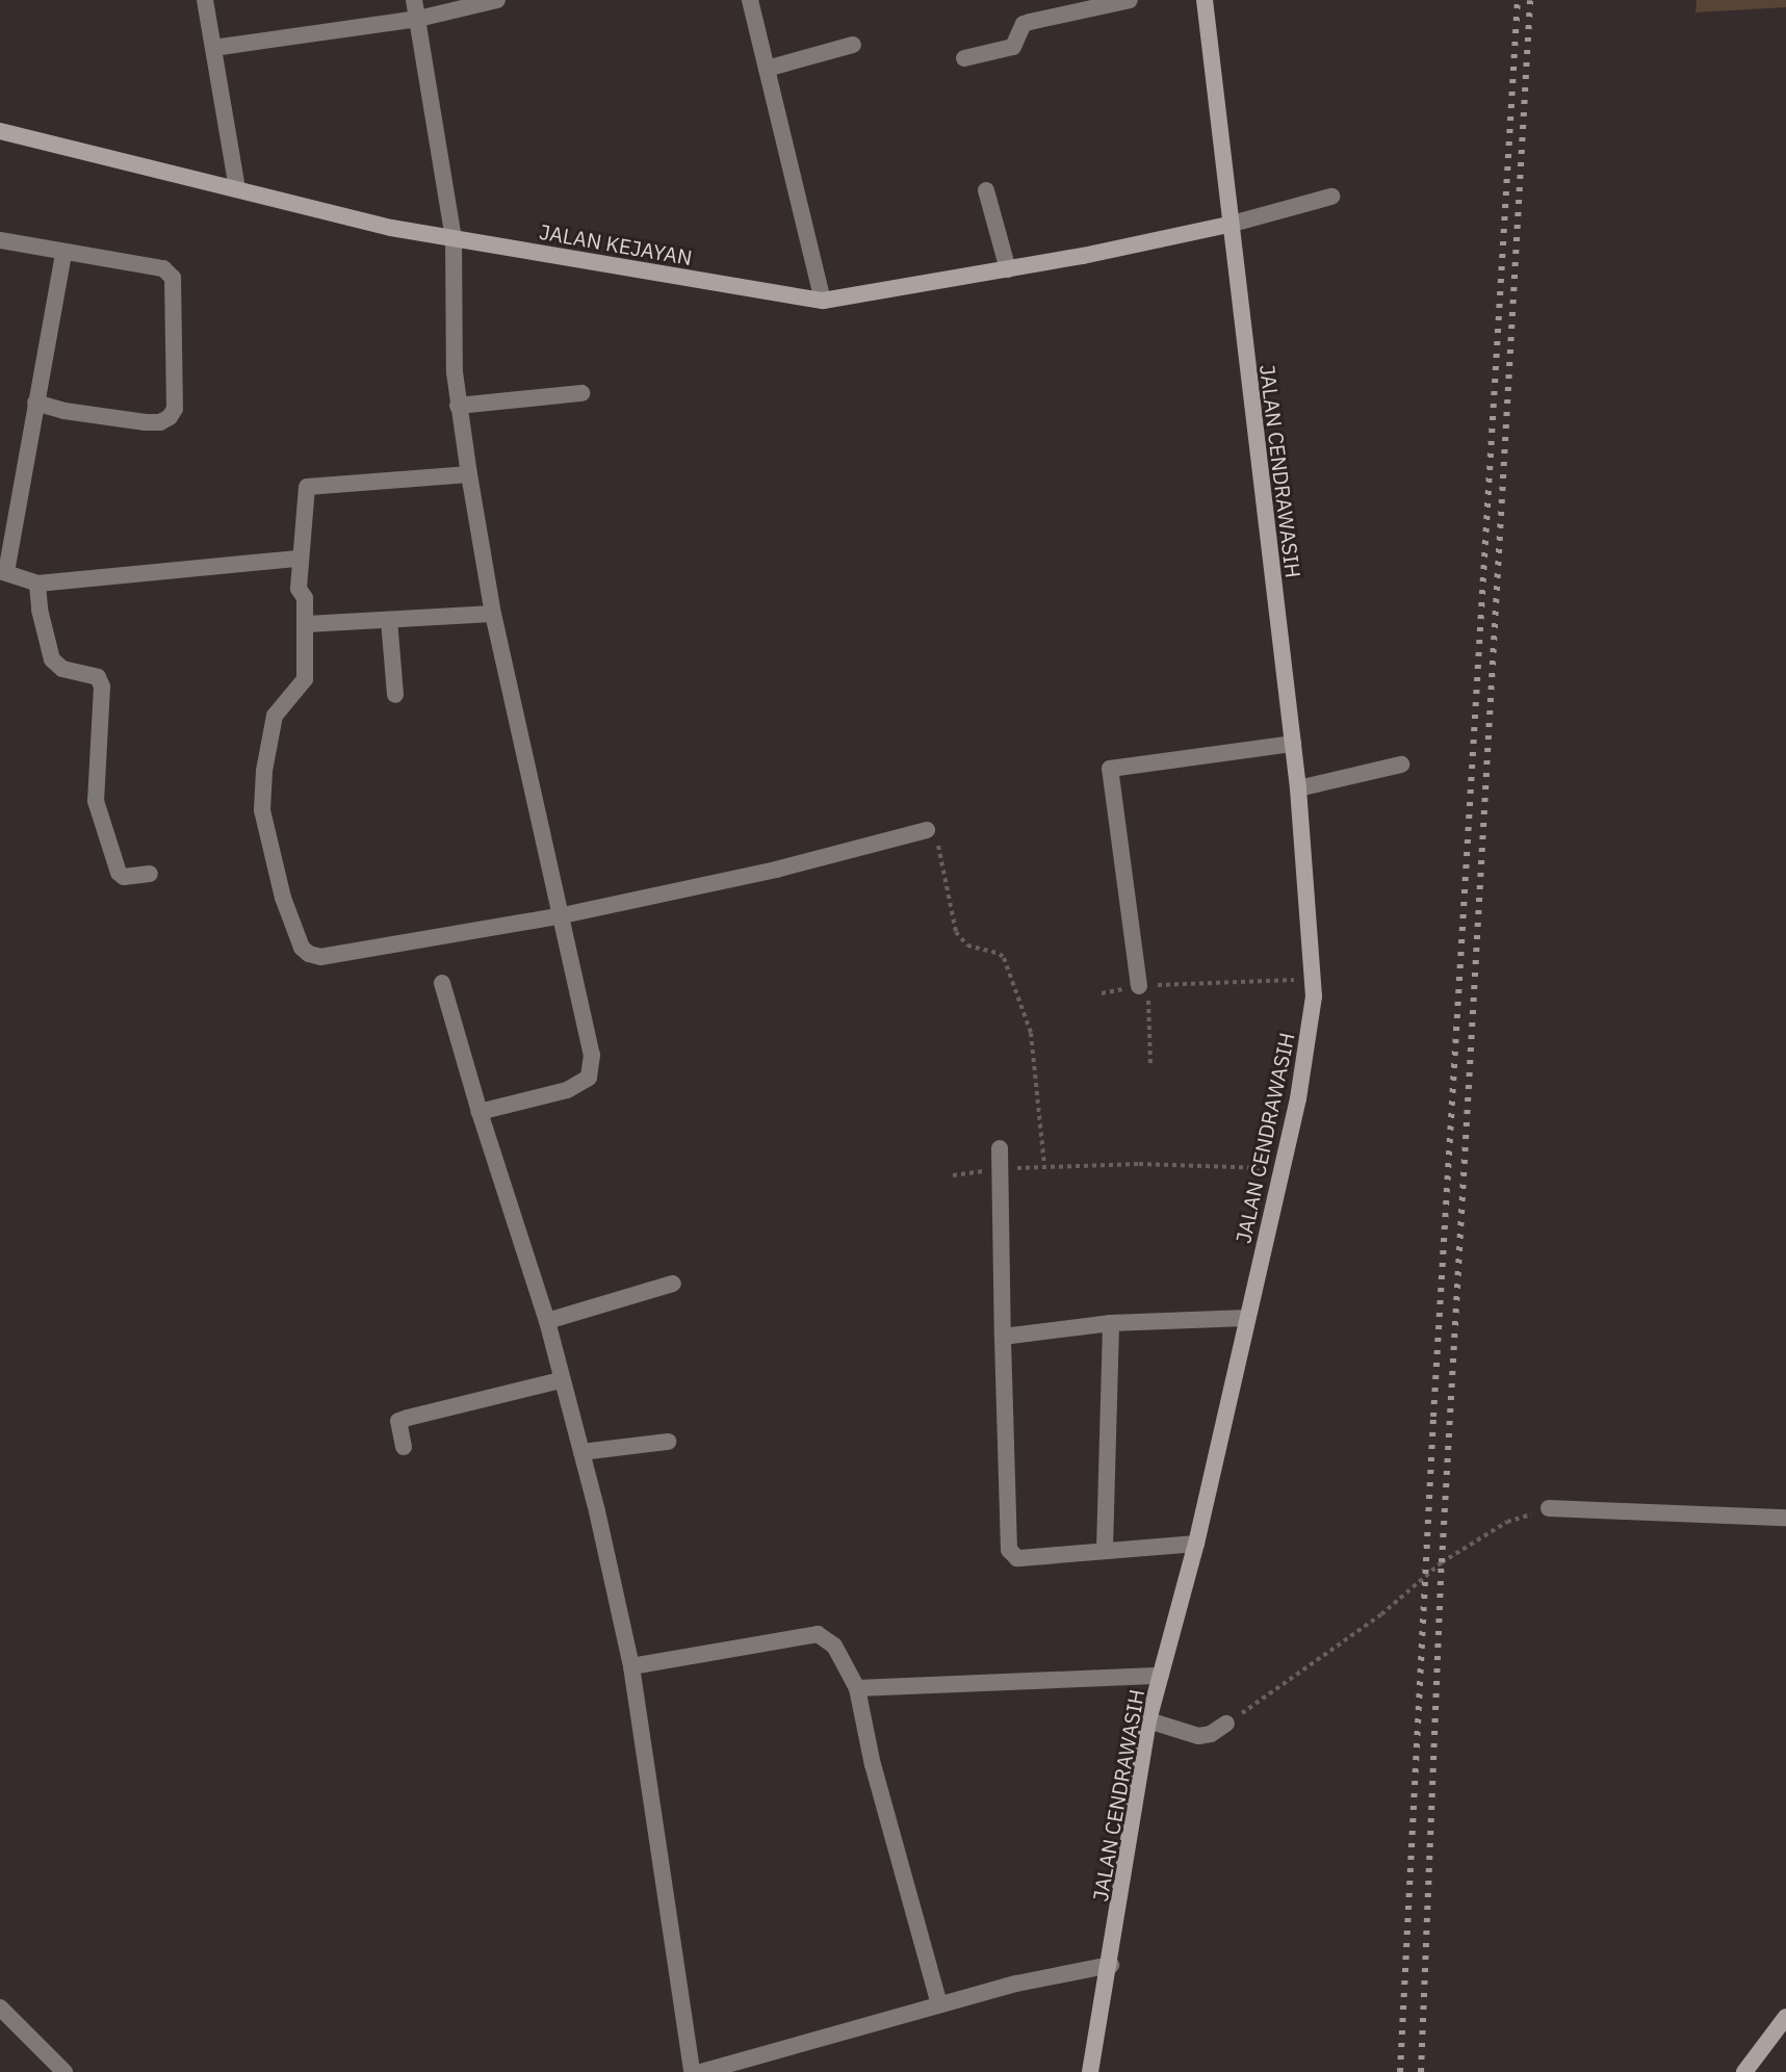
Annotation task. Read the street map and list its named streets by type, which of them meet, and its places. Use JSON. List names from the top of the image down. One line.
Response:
{"streets":{"main road":["JALAN KEJAYAN","JALAN CENDRAWASIH"]},"crossings":[["JALAN KEJAYAN","JALAN CENDRAWASIH"]]}
